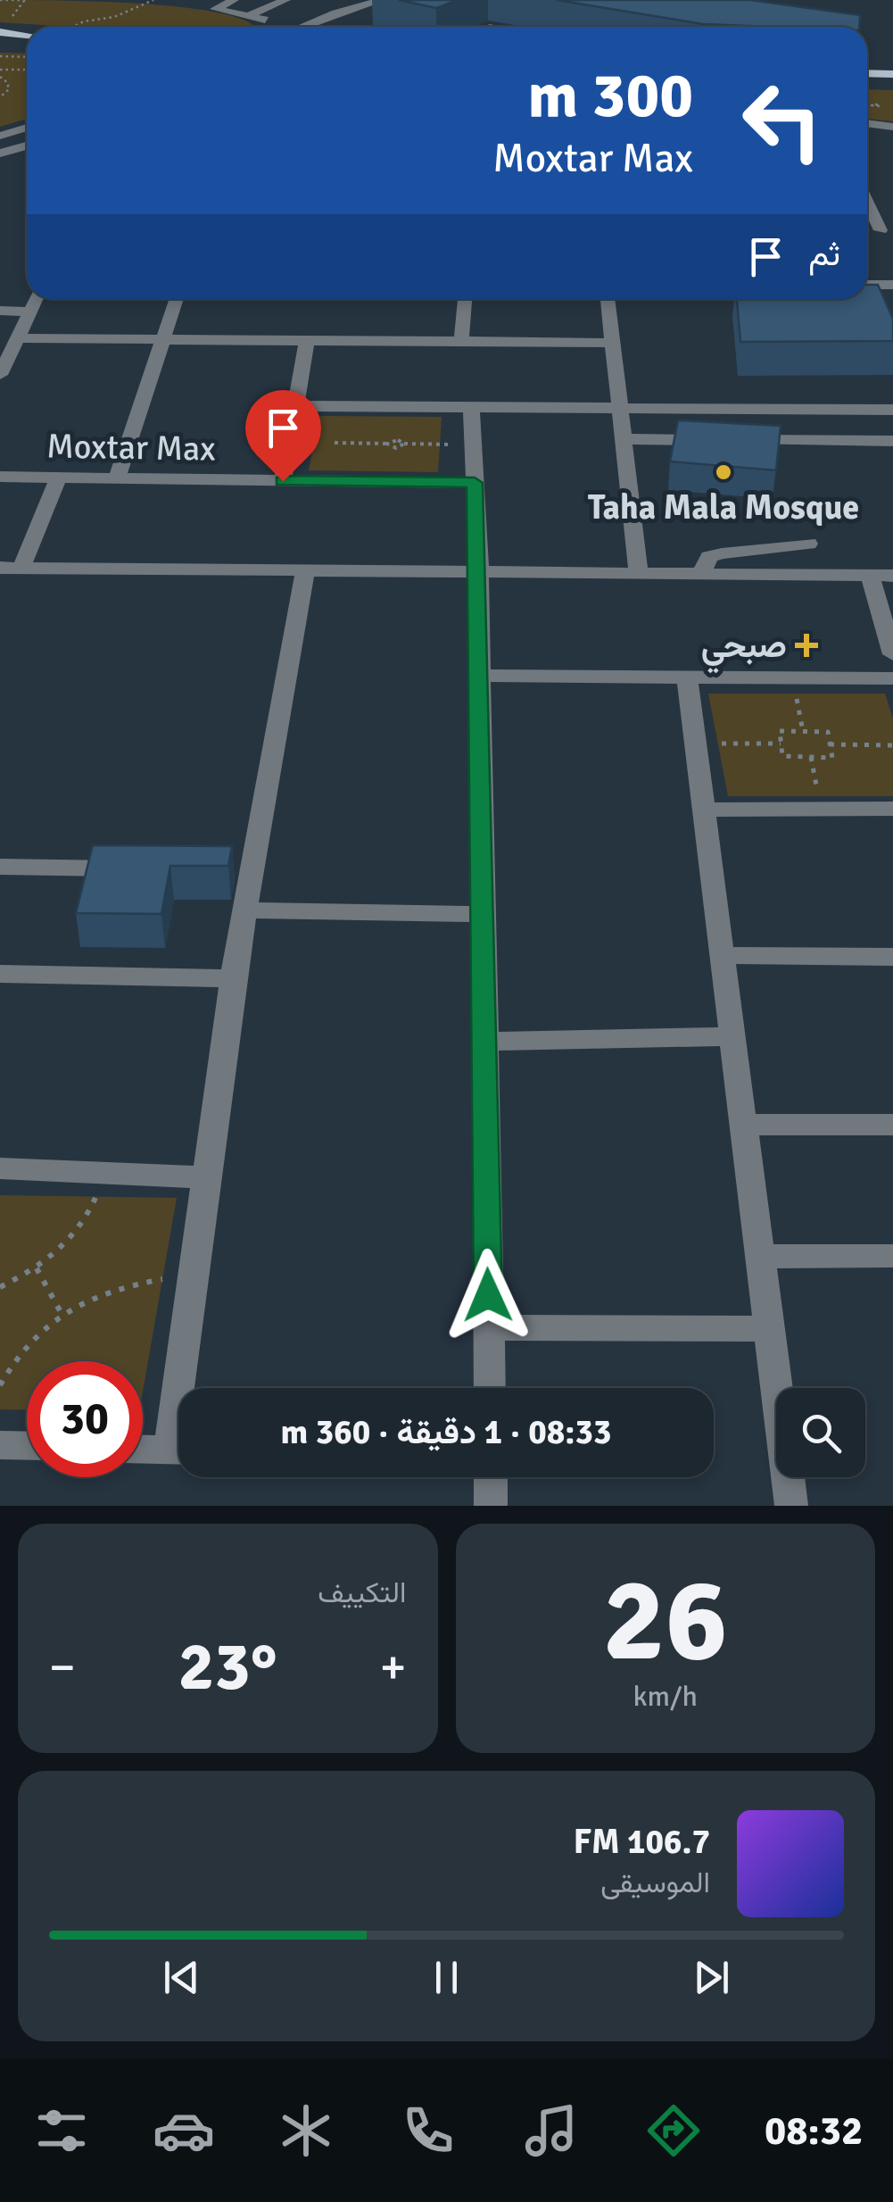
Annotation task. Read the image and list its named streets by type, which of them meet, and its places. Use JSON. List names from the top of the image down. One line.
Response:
{"streets":{"street":["Moxtar Max"]},"places":{"other":["Taha Mala Mosque"],"health":["صبحي"]},"page":{"turn":["300 m","Moxtar Max"],"then":"ثم","limit":"30","trip":"08:33 · 1 دقيقة · 360 m","tile":[["26","km/h"],"التكييف"],"heat":["−","23°","+"],"song":["106.7 FM","الموسيقى"],"tabs":"08:32"}}
